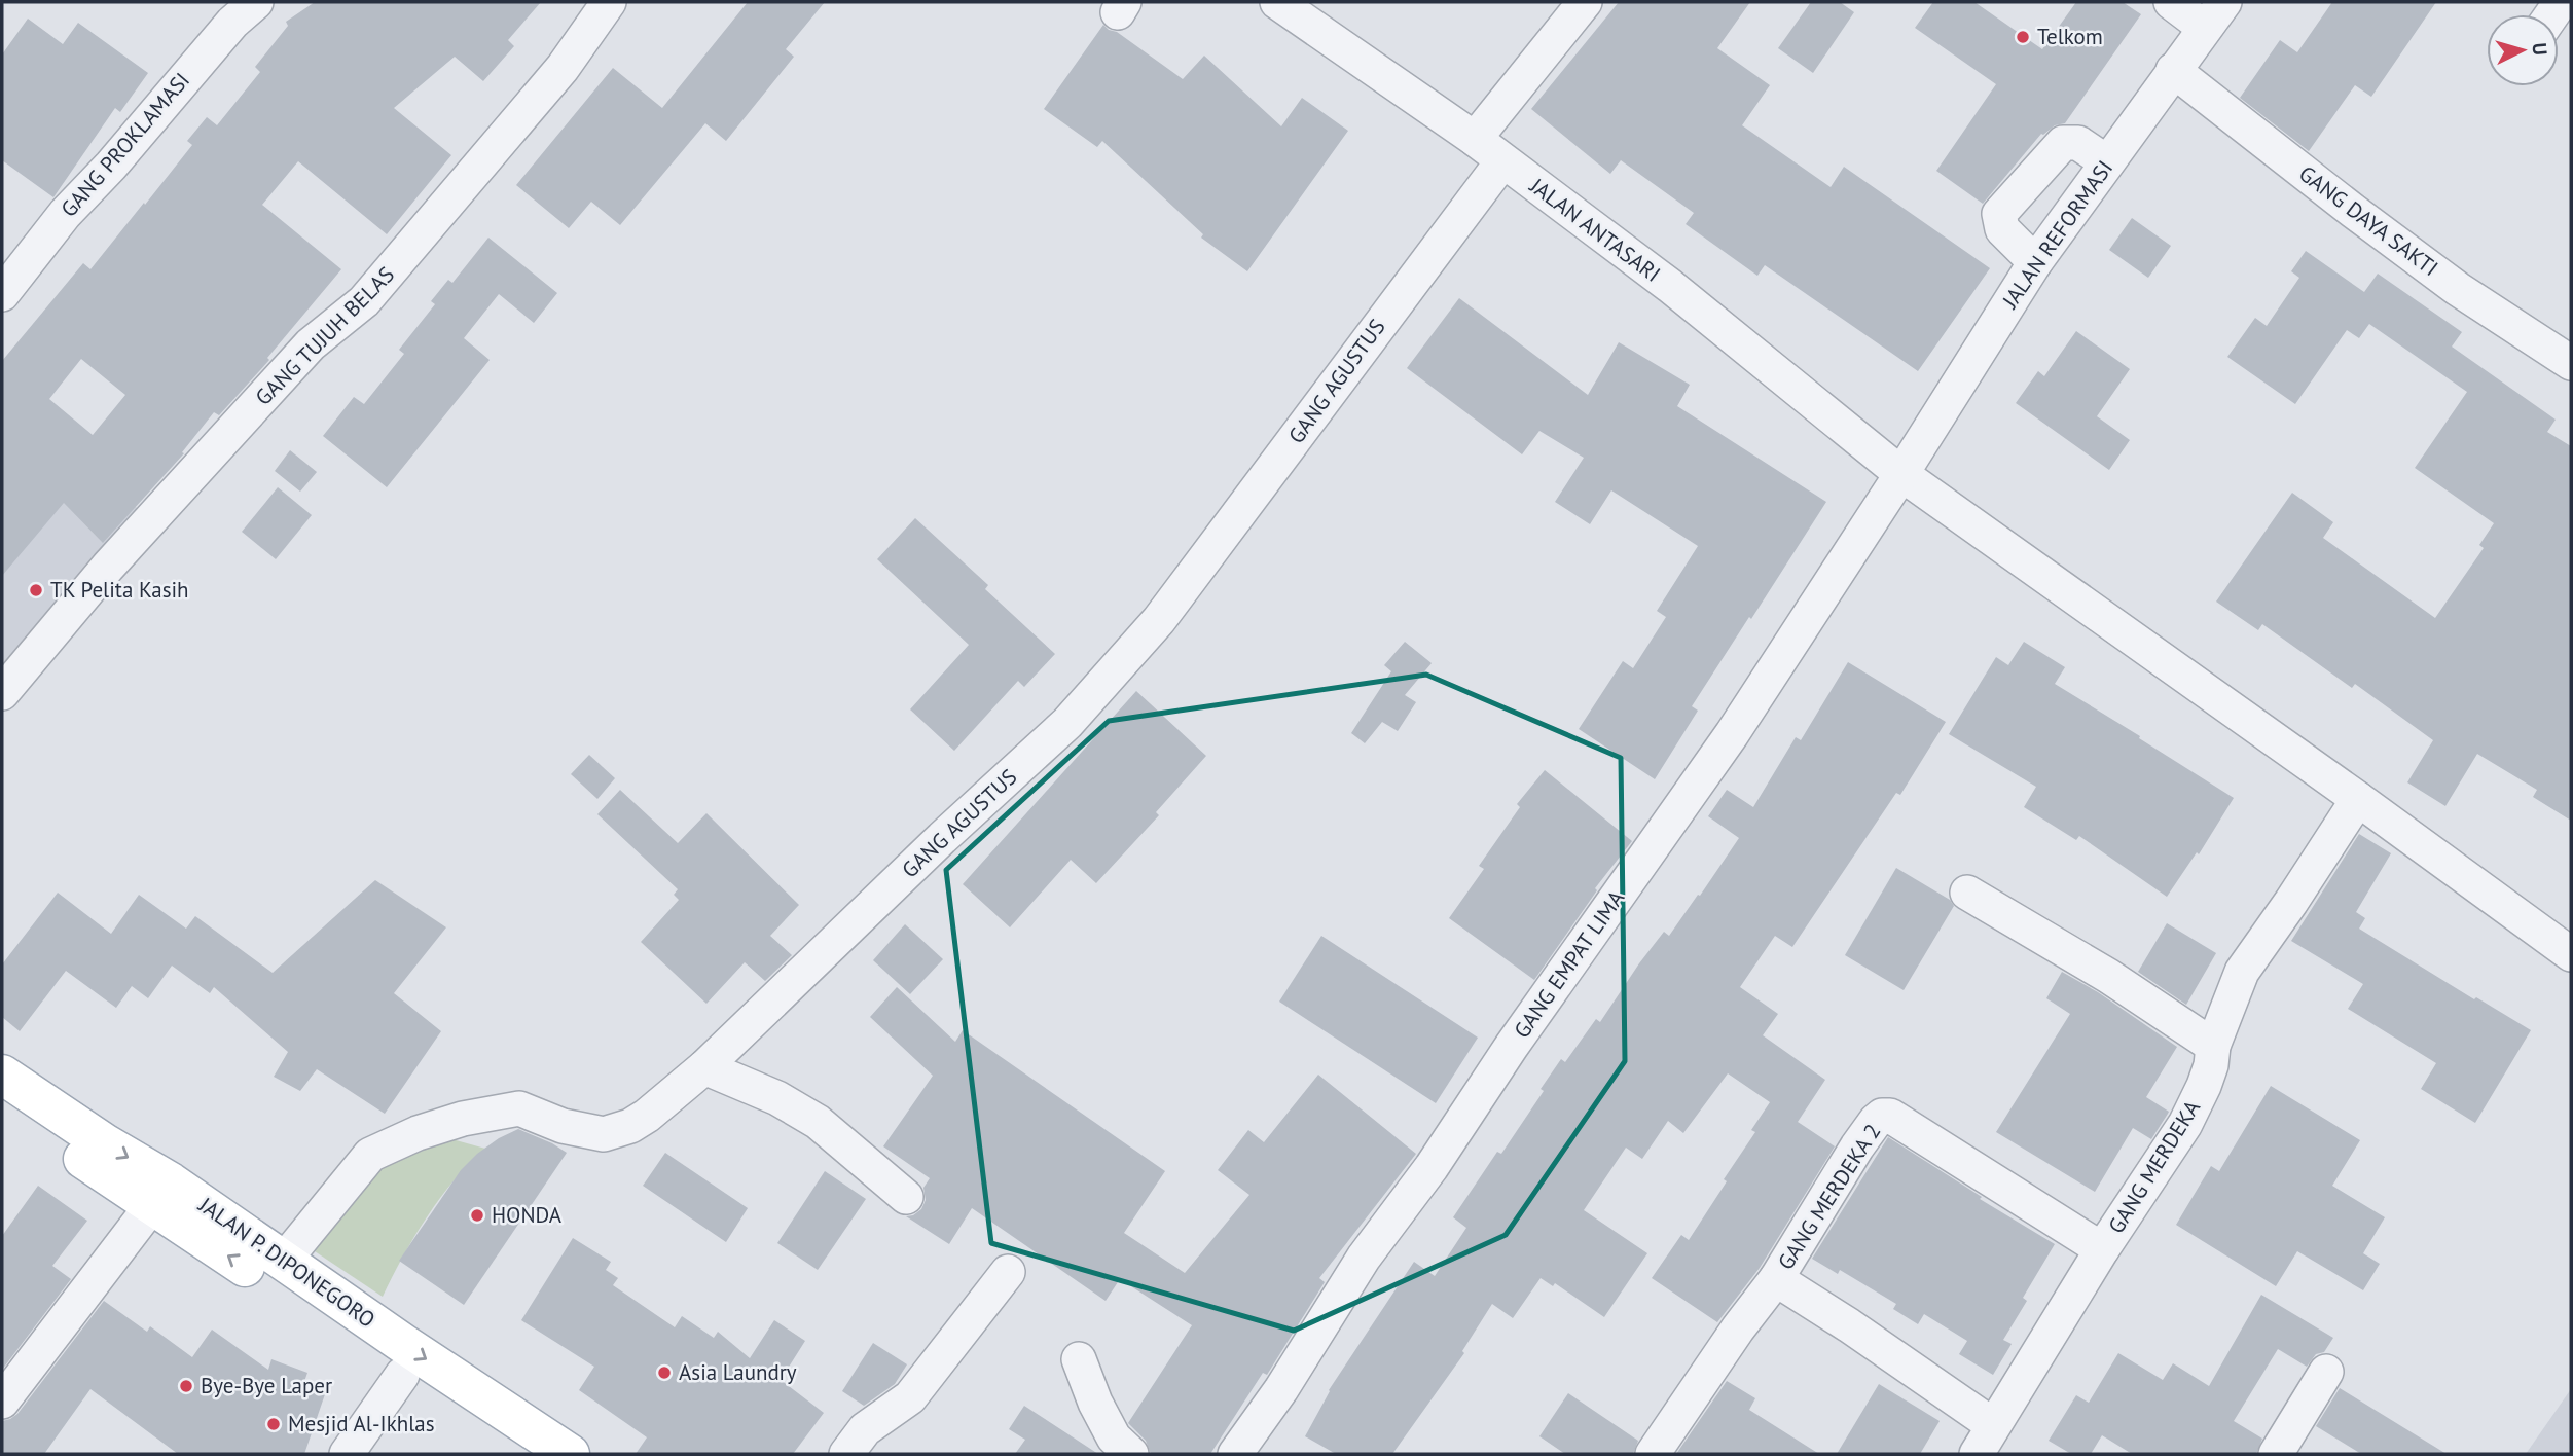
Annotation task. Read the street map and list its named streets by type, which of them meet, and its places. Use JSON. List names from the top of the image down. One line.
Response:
{"streets":{"main road":["JALAN P. DIPONEGORO"],"street":["GANG PROKLAMASI","GANG DAYA SAKTI","JALAN ANTASARI","JALAN REFORMASI","GANG TUJUH BELAS","GANG AGUSTUS","GANG EMPAT LIMA","GANG MERDEKA","GANG MERDEKA 2"]},"crossings":[["GANG DAYA SAKTI","JALAN REFORMASI"],["JALAN ANTASARI","JALAN REFORMASI"],["JALAN ANTASARI","GANG AGUSTUS"],["JALAN ANTASARI","GANG EMPAT LIMA"],["JALAN ANTASARI","GANG MERDEKA"],["JALAN REFORMASI","GANG EMPAT LIMA"],["GANG AGUSTUS","JALAN P. DIPONEGORO"],["GANG MERDEKA","GANG MERDEKA 2"]],"places":["Telkom","TK Pelita Kasih","HONDA","Asia Laundry","Bye-Bye Laper","Mesjid Al-Ikhlas"],"north":"right"}
